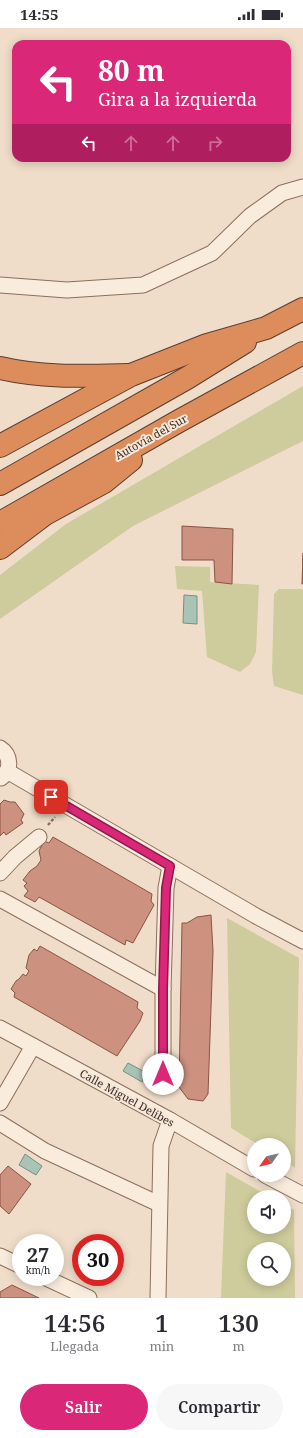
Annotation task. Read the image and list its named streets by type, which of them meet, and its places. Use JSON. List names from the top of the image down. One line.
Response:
{"streets":{"highway":["Autovía del Sur"],"street":["Calle Miguel Delibes"]},"north":"bottom left","page":{"status":"14:55","turn":["80 m","Gira a la izquierda"],"speed":"27 km/h","limit":"30","eta":["14:56","Llegada","1","min","130","m"],"buttons":["Salir","Compartir"]}}
